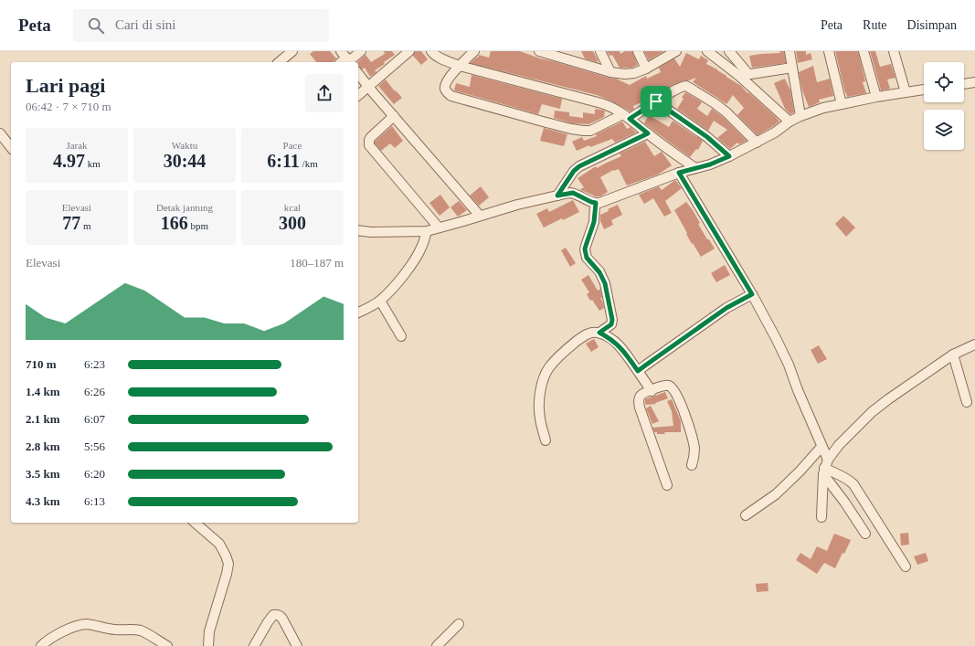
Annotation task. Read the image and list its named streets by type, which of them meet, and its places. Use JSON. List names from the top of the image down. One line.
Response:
{"page":{"header":"Peta","search":"Cari di sini","nav":["Peta","Rute","Disimpan"],"heading":["Lari pagi","06:42 · 7 × 710 m"],"stats":[["Jarak","4.97 km"],["Waktu","30:44"],["Pace","6:11 /km"],["Elevasi","77 m"],["Detak jantung","166 bpm"],["kcal","300"]],"chart":["Elevasi","180–187 m"],"list":[{"name":"710 m","note":"6:23"},{"name":"1.4 km","note":"6:26"},{"name":"2.1 km","note":"6:07"},{"name":"2.8 km","note":"5:56"},{"name":"3.5 km","note":"6:20"},{"name":"4.3 km","note":"6:13"}]}}
